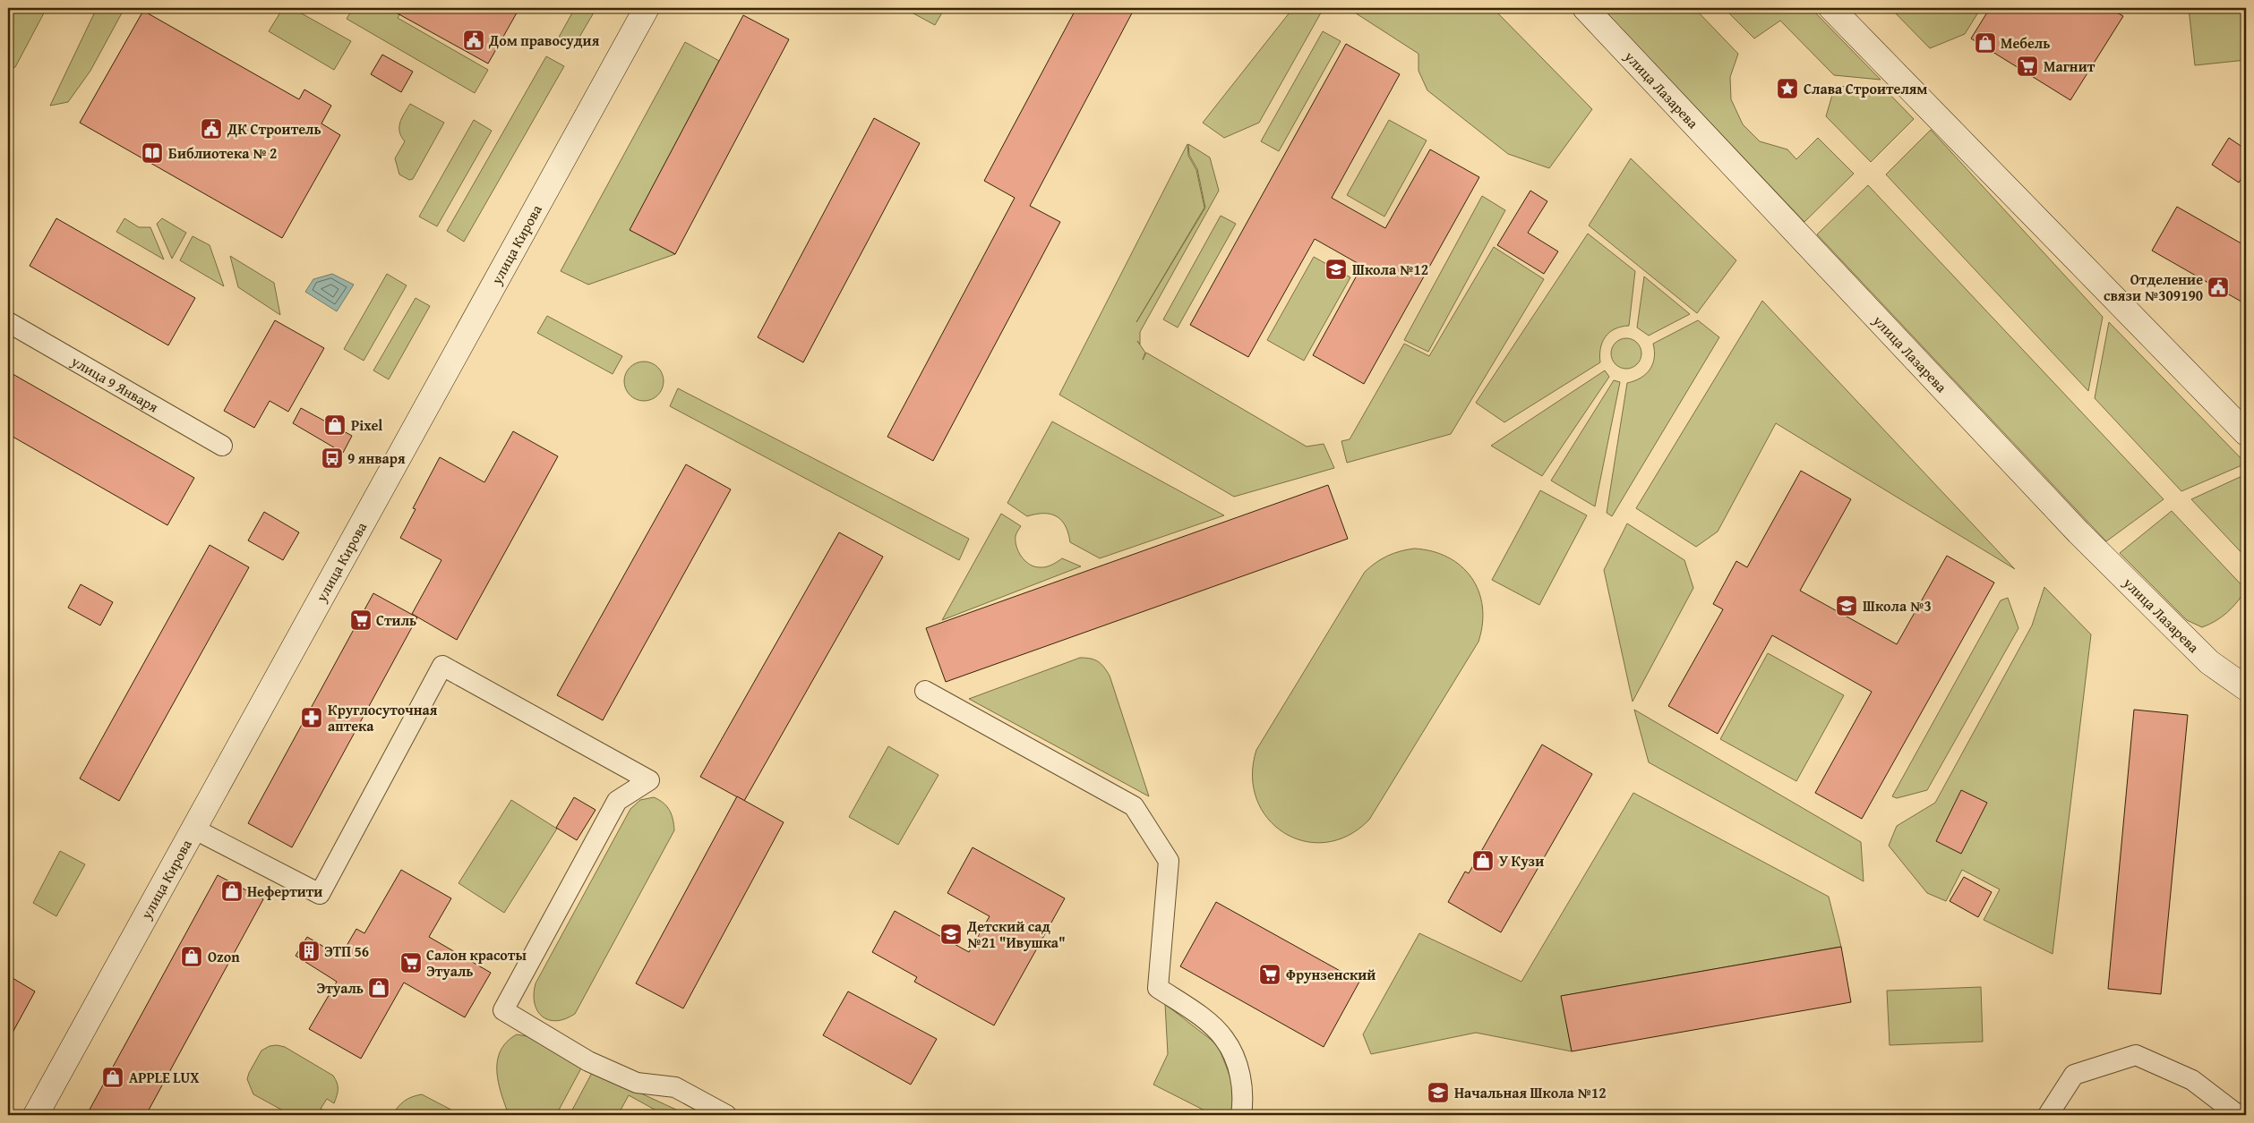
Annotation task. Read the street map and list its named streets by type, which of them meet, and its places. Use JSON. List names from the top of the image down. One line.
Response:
{"streets":{"main road":["улица Лазарева","улица Кирова"],"street":["улица 9 Января"]},"places":{"public building":["Дом правосудия","ДК Строитель","Отделение связи №309190"],"shop":["Мебель","Pixel","У Кузи","Нефертити","Ozon","Этуаль","APPLE LUX"],"supermarket":["Магнит","Стиль","Салон красоты Этуаль","Фрунзенский"],"place":["Слава Строителям"],"library":["Библиотека № 2"],"school or university":["Школа №12","Школа №3","Детский сад №21 \"Ивушка\"","Начальная Школа №12"],"bus stop":["9 января"],"pharmacy":["Круглосуточная аптека"],"building":["ЭТП 56"]}}
